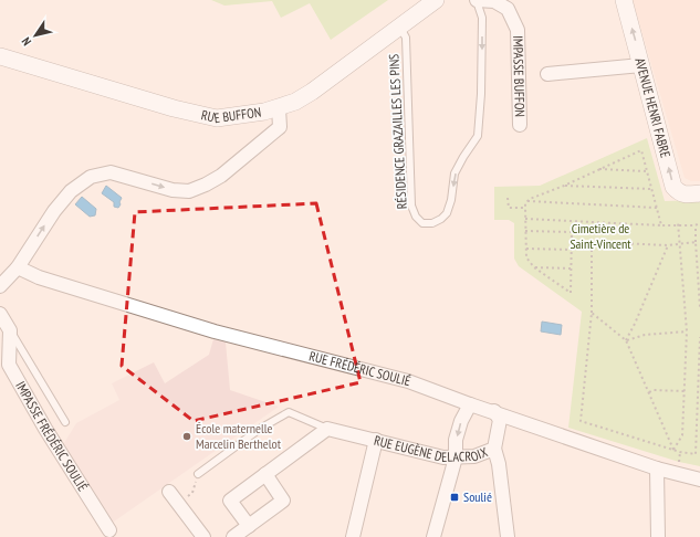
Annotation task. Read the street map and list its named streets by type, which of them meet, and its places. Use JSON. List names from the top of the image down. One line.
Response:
{"streets":{"street":["IMPASSE BUFFON","AVENUE HENRI FABRE","RUE BUFFON","RUE FRÉDÉRIC SOULIÉ","IMPASSE FRÉDÉRIC SOULIÉ","RUE EUGÈNE DELACROIX"],"lane":["RÉSIDENCE GRAZAILLES LES PINS"]},"crossings":[["IMPASSE BUFFON","RÉSIDENCE GRAZAILLES LES PINS"],["RUE BUFFON","RÉSIDENCE GRAZAILLES LES PINS"],["RUE FRÉDÉRIC SOULIÉ","RUE EUGÈNE DELACROIX"]],"one_way":["AVENUE HENRI FABRE"],"parks":["Cimetière de Saint-Vincent"],"places":{"other":["École maternelle Marcelin Berthelot"],"transit":["Soulié"]},"north":"bottom left"}
